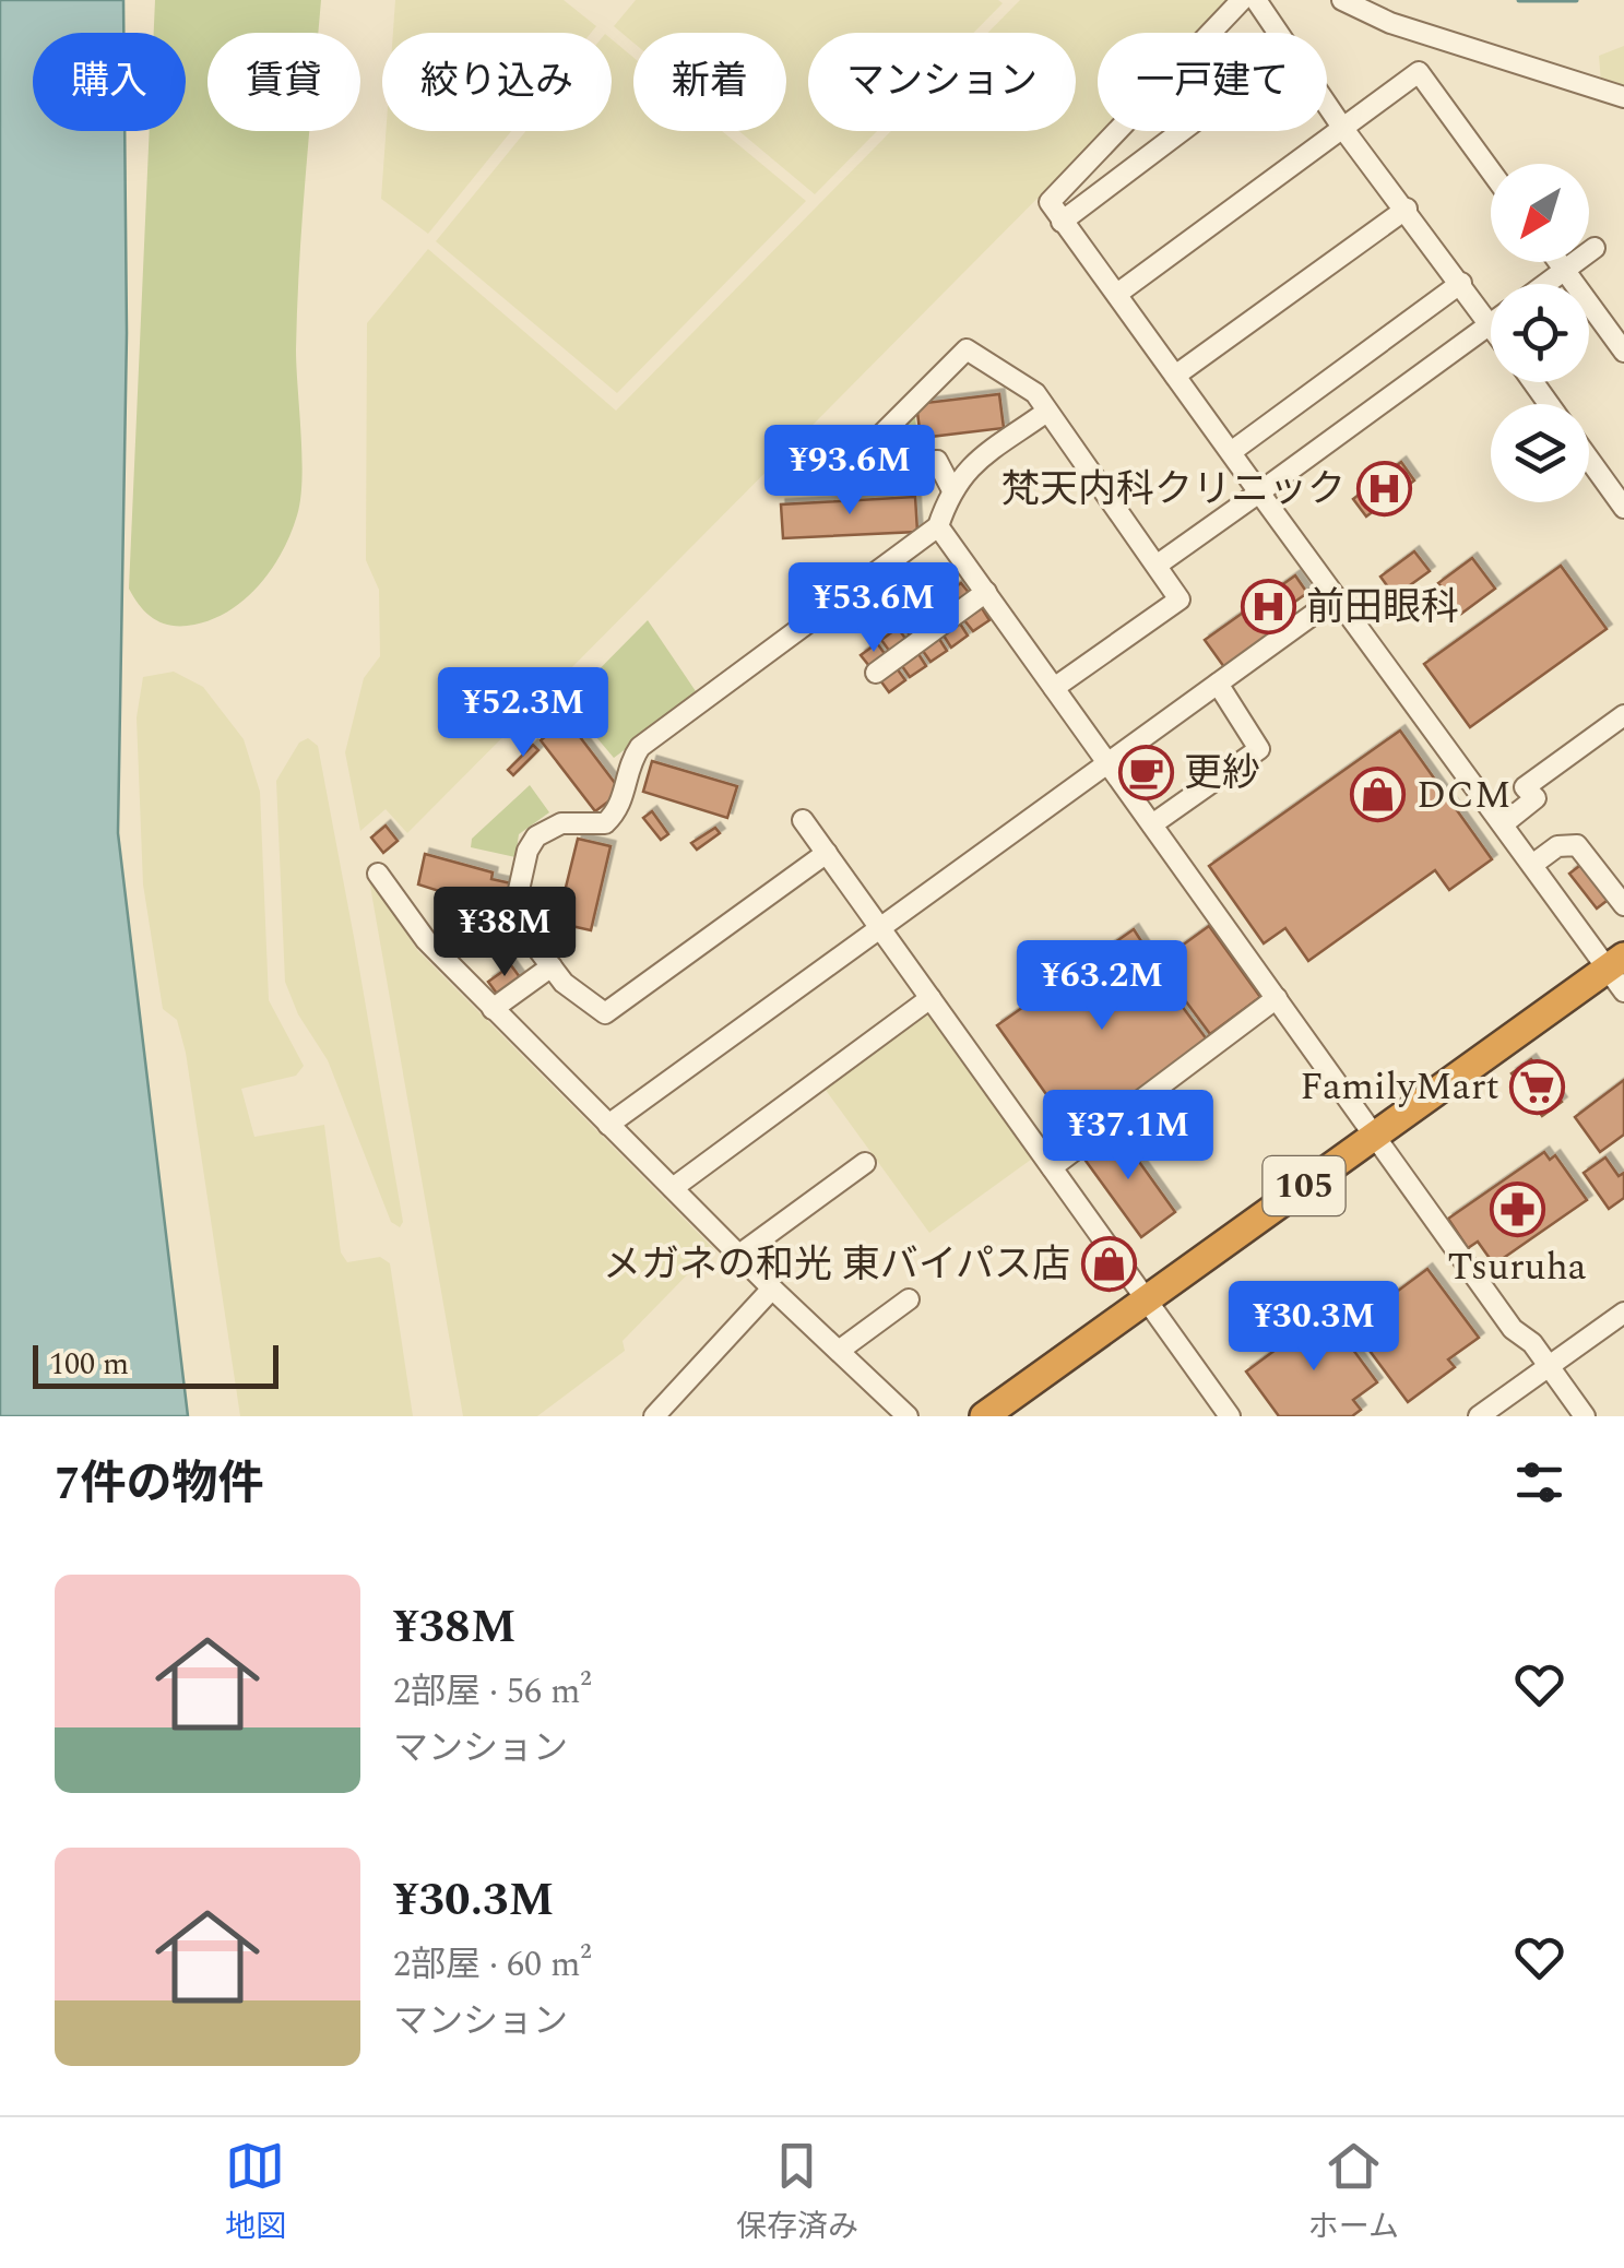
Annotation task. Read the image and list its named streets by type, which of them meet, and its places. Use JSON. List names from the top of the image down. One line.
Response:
{"streets":{"highway":["105"]},"places":{"hospital":["梵天内科クリニック","前田眼科"],"cafe":["更紗"],"shop":["DCM","メガネの和光 東バイパス店"],"supermarket":["FamilyMart"],"pharmacy":["Tsuruha"]},"scale_bar":"100 m","north":"bottom left","page":{"chip":["購入","賃貸","絞り込み","新着","マンション","一戸建て"],"price":["¥93.6M","¥53.6M","¥52.3M","¥38M","¥63.2M","¥37.1M","¥30.3M"],"scale":"100 m","heading":"7件の物件","list":[{"name":"¥38M","note":"2部屋 · 56 m² · マンション"},{"name":"¥30.3M","note":"2部屋 · 60 m² · マンション"}],"tabs":["地図","保存済み","ホーム"]}}
